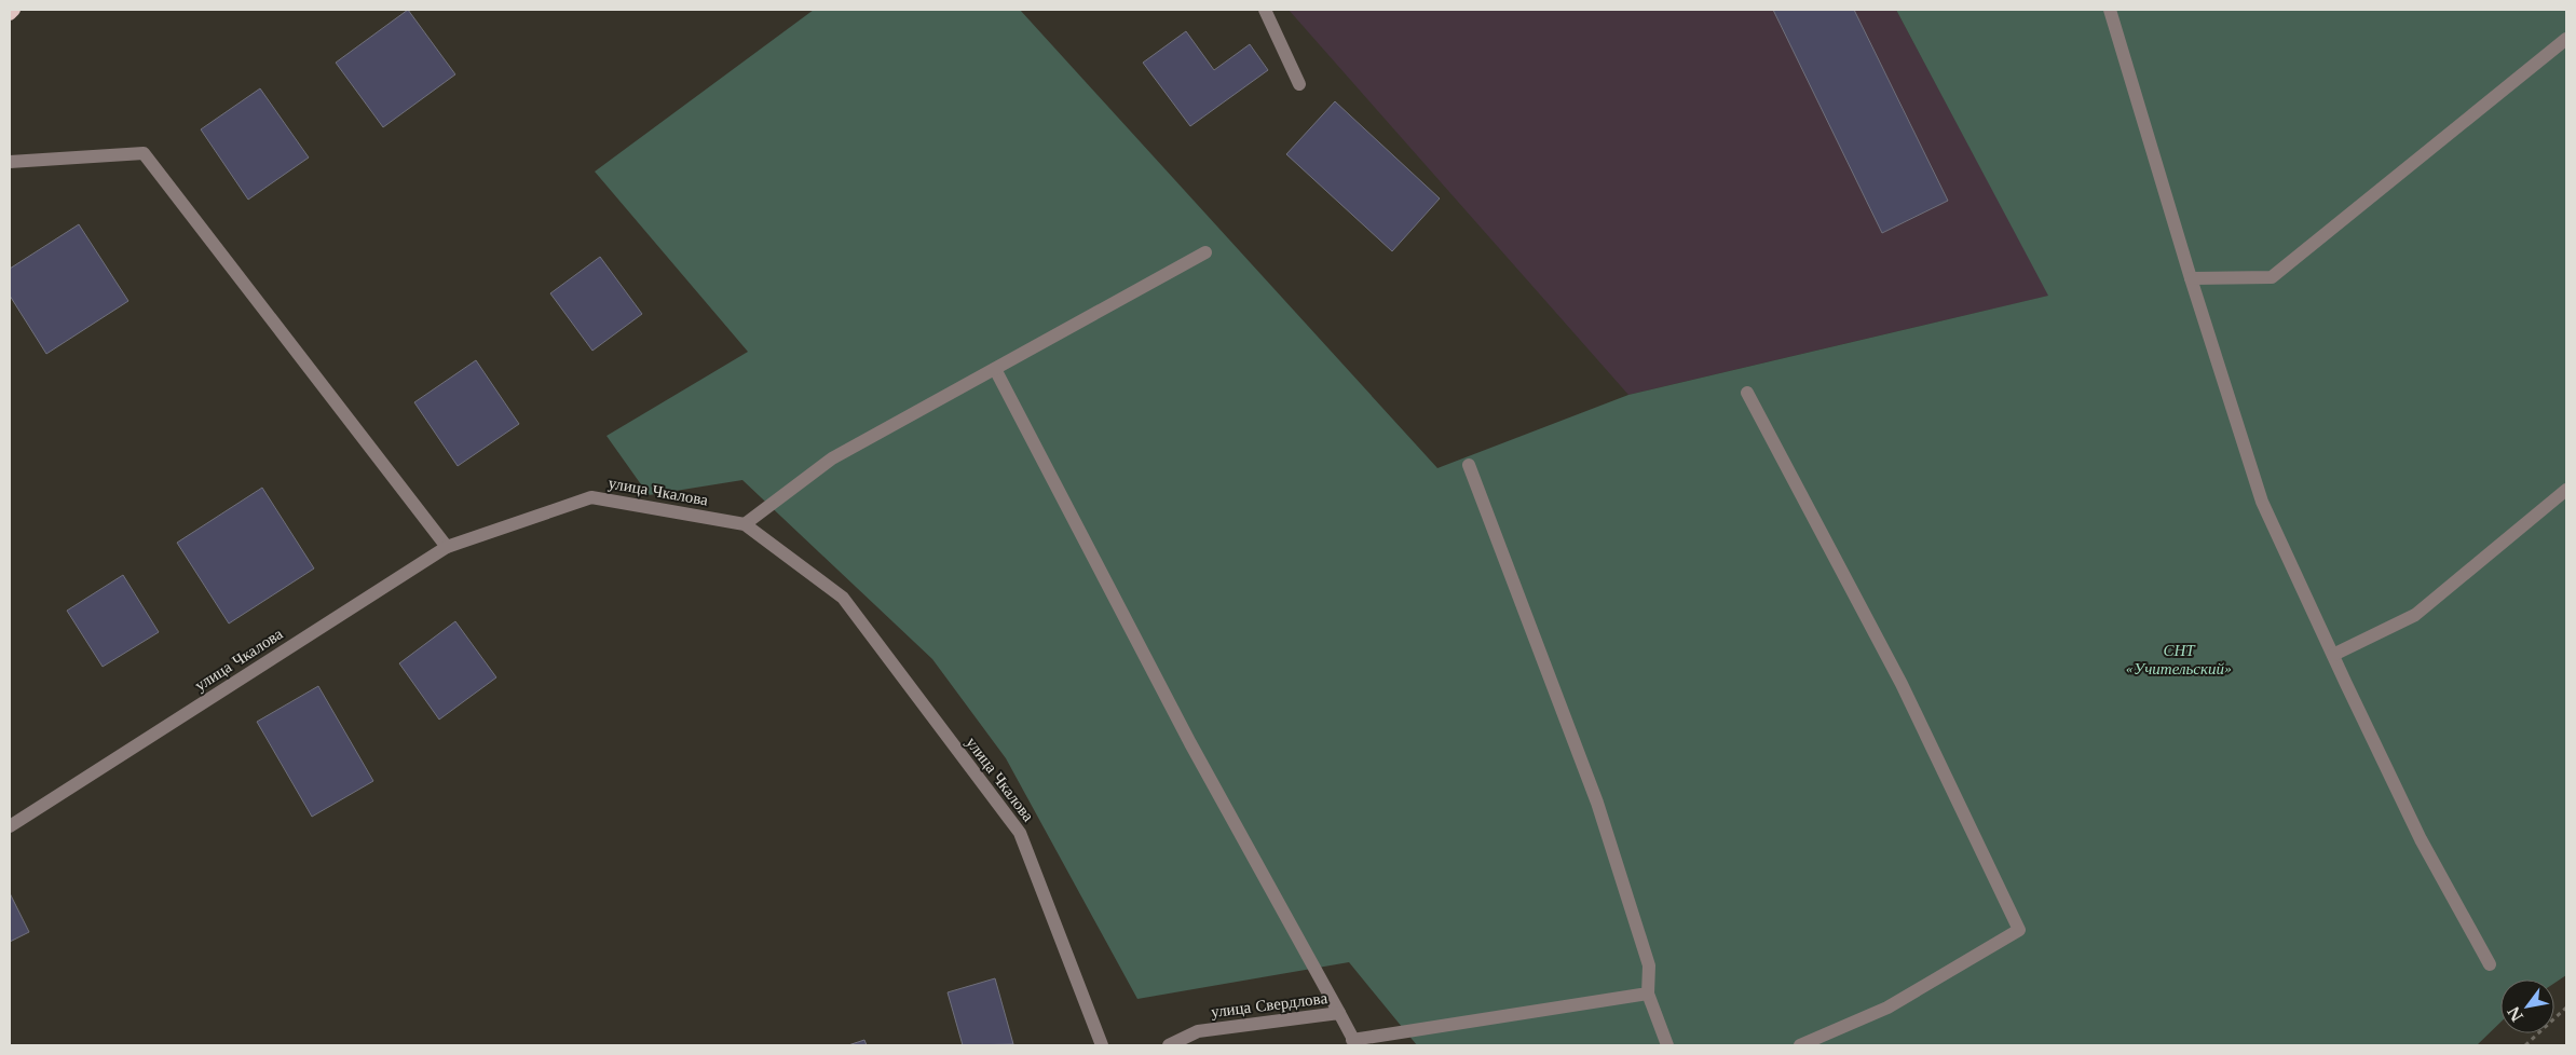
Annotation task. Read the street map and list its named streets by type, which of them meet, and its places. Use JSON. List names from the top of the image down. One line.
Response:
{"streets":{"street":["улица Чкалова","улица Свердлова"]},"parks":["СНТ «Учительский»"],"north":"bottom left"}
